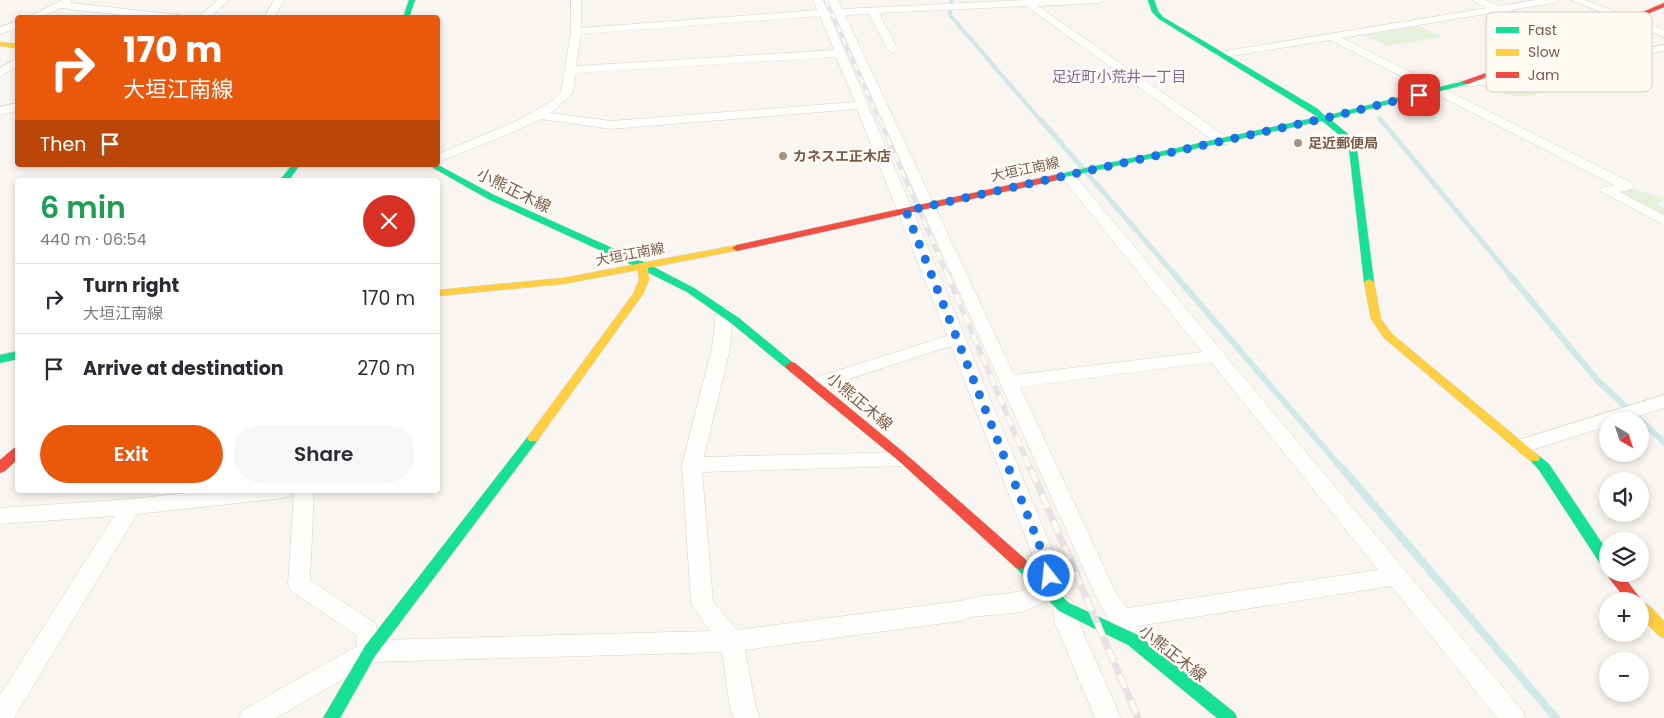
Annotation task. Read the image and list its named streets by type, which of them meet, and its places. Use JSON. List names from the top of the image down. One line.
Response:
{"streets":{"street":["大垣江南線","小熊正木線"]},"crossings":[["大垣江南線","小熊正木線"]],"districts":["足近町小荒井一丁目"],"places":["足近郵便局","カネスエ正木店"],"legend":["Fast","Slow","Jam"],"north":"bottom right","page":{"turn":["170 m","大垣江南線"],"then":"Then","heading":["6 min","440 m · 06:54"],"list":[{"name":"Turn right","note":"大垣江南線","value":"170 m"},{"name":"Arrive at destination","value":"270 m"}],"map_buttons":["+","−"],"buttons":["Exit","Share"]}}
